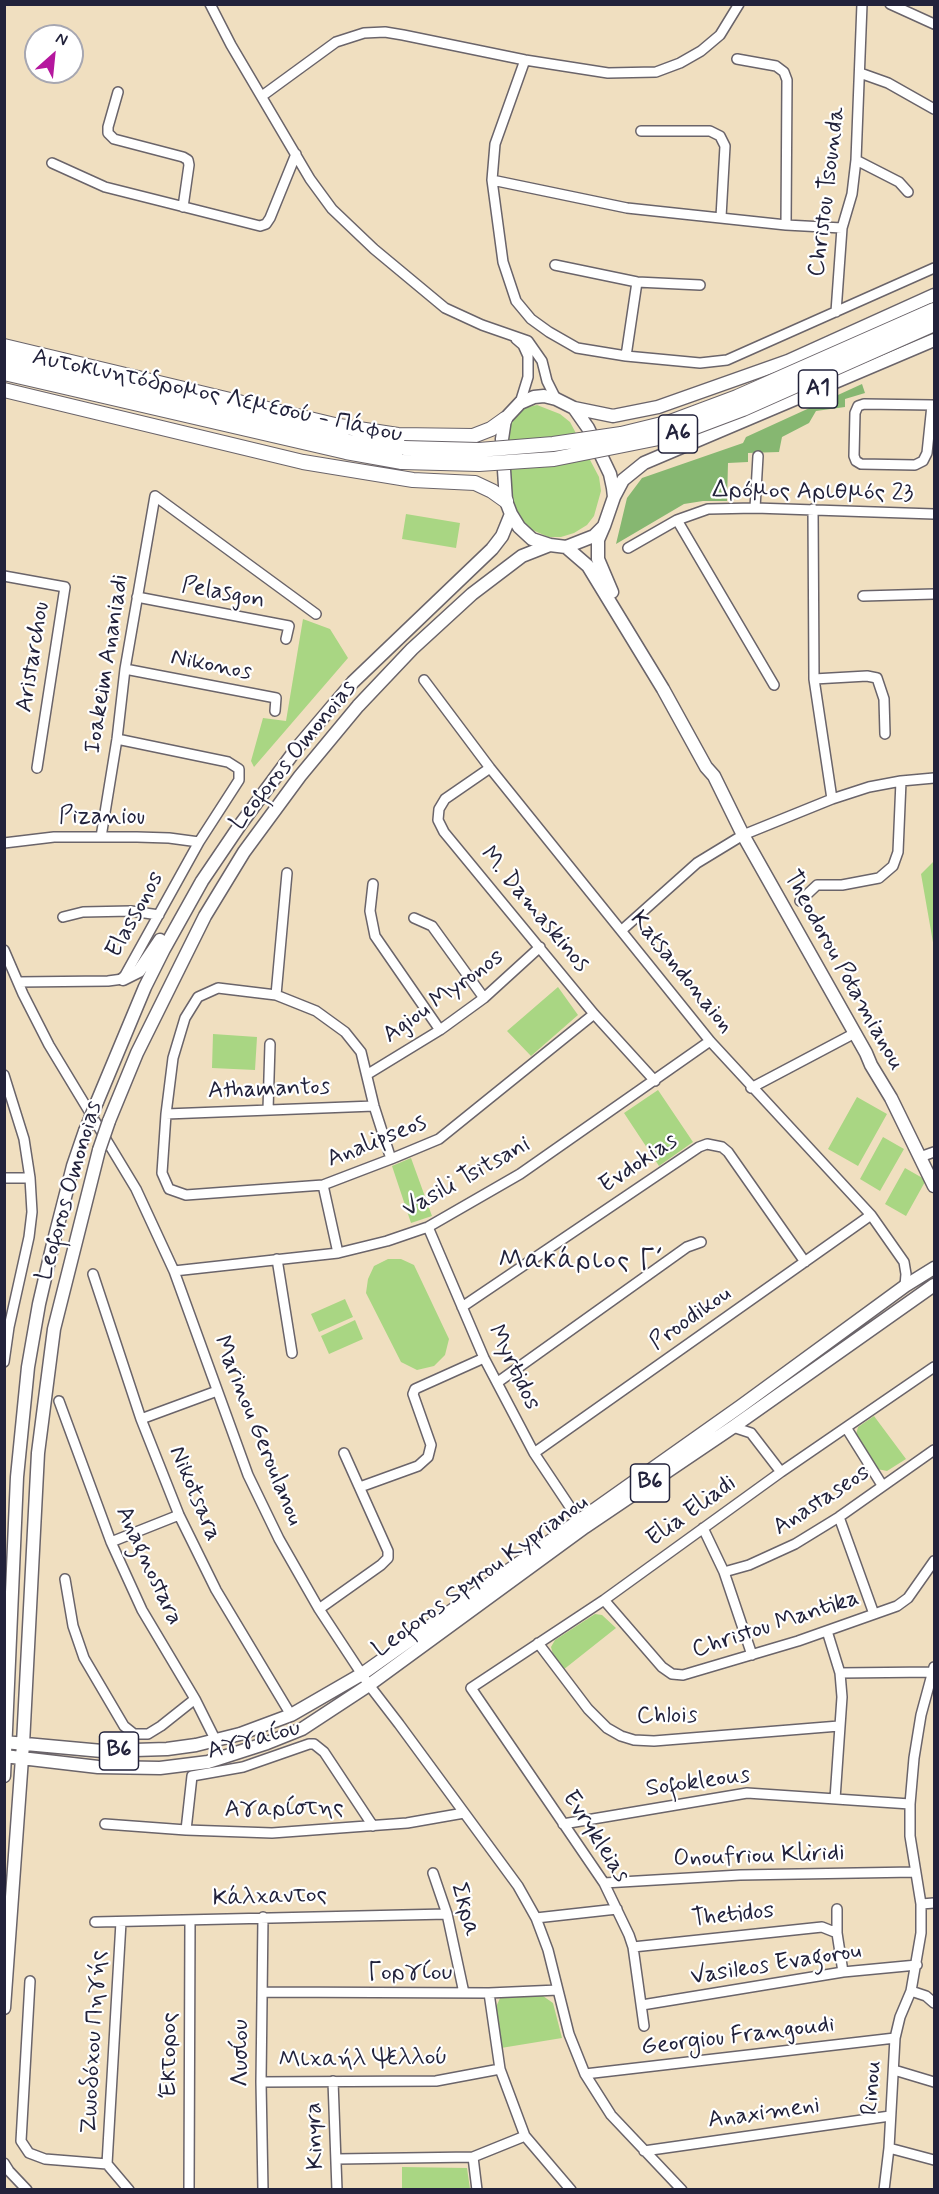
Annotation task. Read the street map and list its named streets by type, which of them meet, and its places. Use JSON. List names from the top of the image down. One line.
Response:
{"streets":{"highway":["Αυτοκινητόδρομος Λεμεσού - Πάφου","A6"],"main road":["A1","Leoforos Omonoias","Theodorou Potamianou","B6","Leoforos Spyrou Kyprianou"],"street":["Christou Tsounda","Δρόμος Αριθμός 23","Pelasgon","Aristarchou","Ioakeim Ananiadi","Nikonos","Pizaniou","M. Damaskinos","Elassonos","Katsandonaion","Agiou Myronos","Athamantos","Analipseos","Evdokias","Vasili Tsitsani","Proodikou","Myrtidos","Marinou Geroulanou","Nikotsara","Anastaseos","Elia Eliadi","Anagnostara","Christou Mantika","Chlois","Αγγαίου","Sofokleous","Αγαρίστης","Evrykleias","Onoufriou Kliridi","Κάλχαντος","Σκρα","Thetidos","Vasileos Evagorou","Γοργίου","Georgiou Frangoudi","Ζωοδόχου Πηγής","Λυσίου","Έκτορος","Μιχαήλ Ψελλού","Rinou","Anaximeni","Kinyra"]},"crossings":[["A1","Leoforos Omonoias"],["A1","Theodorou Potamianou"],["Pelasgon","Ioakeim Ananiadi"],["Ioakeim Ananiadi","Nikonos"],["Ioakeim Ananiadi","Pizaniou"],["Ioakeim Ananiadi","Elassonos"],["Leoforos Omonoias","Theodorou Potamianou"],["Leoforos Omonoias","Leoforos Spyrou Kyprianou"],["Pizaniou","Elassonos"],["M. Damaskinos","Katsandonaion"],["M. Damaskinos","Agiou Myronos"],["M. Damaskinos","Analipseos"],["M. Damaskinos","Vasili Tsitsani"],["Elassonos","Marinou Geroulanou"],["Katsandonaion","Vasili Tsitsani"],["Katsandonaion","Proodikou"],["Athamantos","Analipseos"],["Evdokias","Proodikou"],["Evdokias","Myrtidos"],["Vasili Tsitsani","Myrtidos"],["Vasili Tsitsani","Marinou Geroulanou"],["Proodikou","Myrtidos"],["Myrtidos","Leoforos Spyrou Kyprianou"],["Marinou Geroulanou","Leoforos Spyrou Kyprianou"],["Marinou Geroulanou","Αγαρίστης"],["Marinou Geroulanou","Γοργίου"],["Marinou Geroulanou","Georgiou Frangoudi"],["Marinou Geroulanou","Anaximeni"],["Nikotsara","Leoforos Spyrou Kyprianou"],["Elia Eliadi","Christou Mantika"],["Elia Eliadi","Chlois"],["Elia Eliadi","Evrykleias"],["Anagnostara","Leoforos Spyrou Kyprianou"],["Αγγαίου","Αγαρίστης"],["Sofokleous","Evrykleias"],["Sofokleous","Rinou"],["Evrykleias","Onoufriou Kliridi"],["Evrykleias","Thetidos"],["Evrykleias","Vasileos Evagorou"],["Onoufriou Kliridi","Rinou"],["Κάλχαντος","Σκρα"],["Κάλχαντος","Ζωοδόχου Πηγής"],["Κάλχαντος","Λυσίου"],["Κάλχαντος","Έκτορος"],["Σκρα","Γοργίου"],["Vasileos Evagorou","Rinou"],["Γοργίου","Λυσίου"],["Georgiou Frangoudi","Rinou"],["Λυσίου","Μιχαήλ Ψελλού"],["Μιχαήλ Ψελλού","Kinyra"],["Rinou","Anaximeni"]],"districts":["Μακάριος Γ΄"],"north":"top right"}
